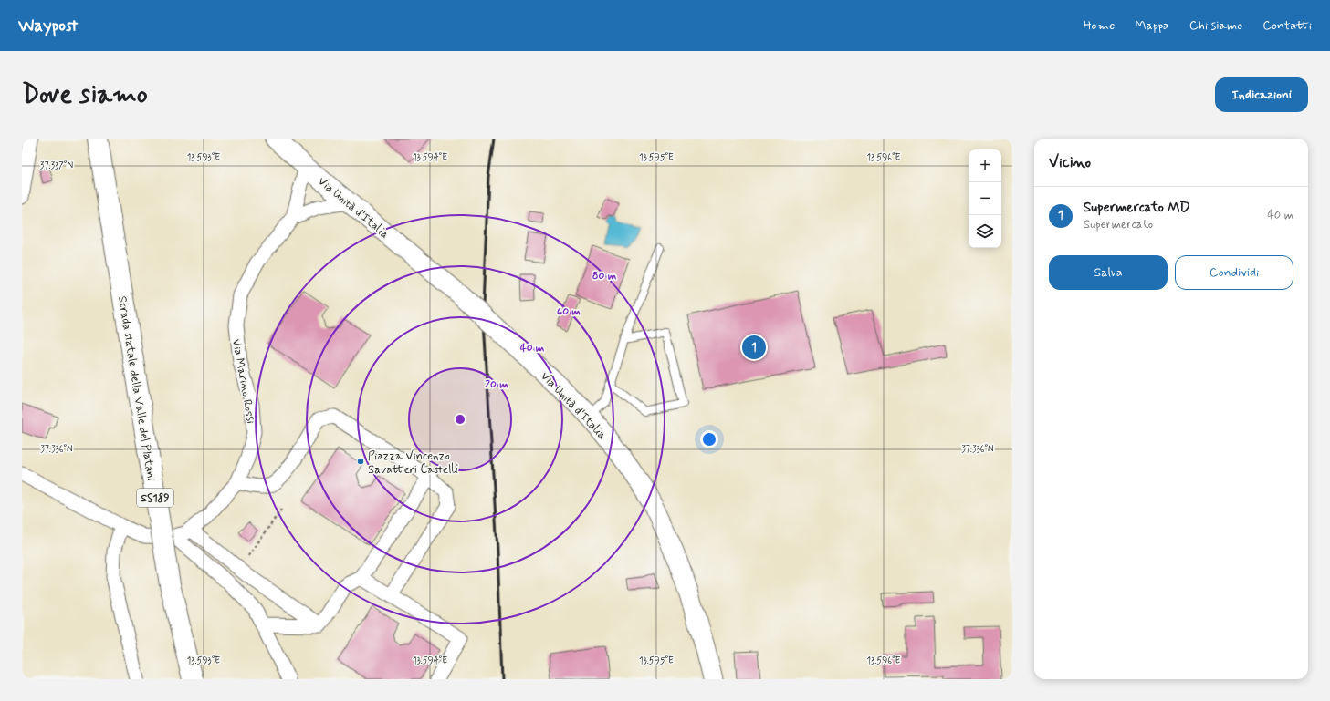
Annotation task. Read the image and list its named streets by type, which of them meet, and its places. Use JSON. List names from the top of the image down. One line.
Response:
{"streets":{"main road":["Strada statale della Valle del Platani","SS189"],"street":["Via Unità d'Italia","Via Marino Rossi"]},"crossings":[["Via Unità d'Italia","Via Marino Rossi"]],"places":["Piazza Vincenzo Savatteri Castelli"],"page":{"header":"Waypost","nav":["Home","Mappa","Chi siamo","Contatti"],"buttons":["Indicazioni",["Salva","Condividi"]],"title":"Dove siamo","heading":"Vicino","map_buttons":["+","−"],"list":[{"mark":"1","name":"Supermercato MD","note":"Supermercato","value":"40 m"}],"pins":"1"},"coordinates":["13.593°E","13.594°E","13.595°E","13.596°E","37.337°N","37.336°N"],"rings":["80 m","60 m","40 m","20 m"]}
